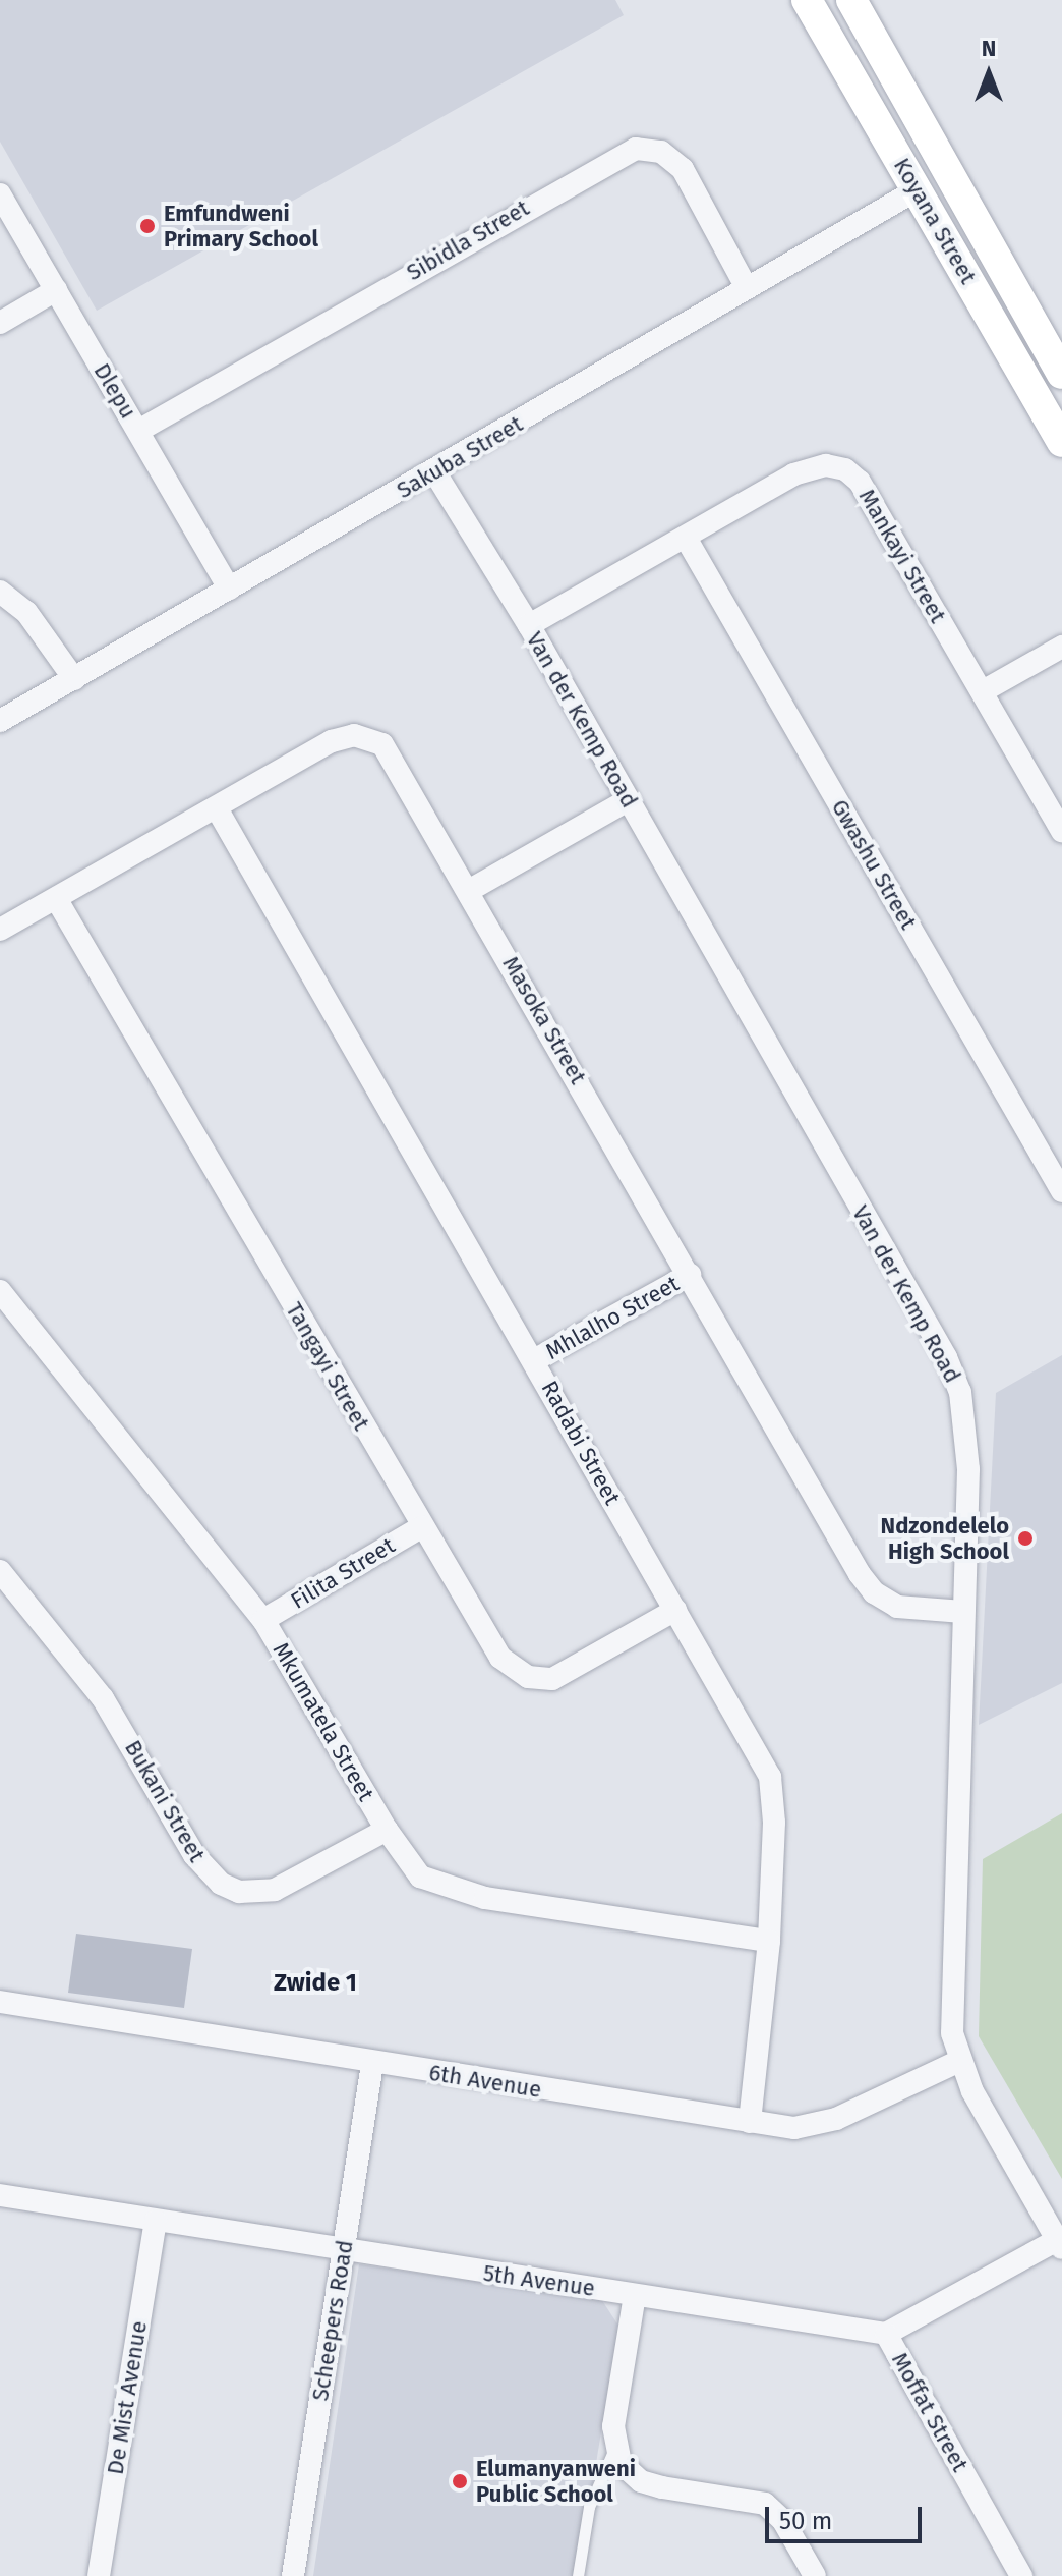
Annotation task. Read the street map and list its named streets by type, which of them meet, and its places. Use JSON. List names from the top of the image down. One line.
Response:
{"streets":{"main road":["Koyana Street"],"street":["Sibidla Street","Dlepu","Sakuba Street","Mankayi Street","Van der Kemp Road","Gwashu Street","Masoka Street","Mhlalho Street","Tangayi Street","Radabi Street","Filita Street","Mkumatela Street","Bukani Street","6th Avenue","5th Avenue","Scheepers Road","De Mist Avenue","Moffat Street"]},"crossings":[["Koyana Street","Sakuba Street"],["Sibidla Street","Dlepu"],["Sibidla Street","Sakuba Street"],["Dlepu","Sakuba Street"],["Sakuba Street","Van der Kemp Road"],["Mankayi Street","Van der Kemp Road"],["Mankayi Street","Gwashu Street"],["Van der Kemp Road","Masoka Street"],["Van der Kemp Road","6th Avenue"],["Masoka Street","Mhlalho Street"],["Masoka Street","Tangayi Street"],["Masoka Street","Radabi Street"],["Mhlalho Street","Radabi Street"],["Tangayi Street","Radabi Street"],["Tangayi Street","Filita Street"],["Radabi Street","Mkumatela Street"],["Radabi Street","6th Avenue"],["Filita Street","Mkumatela Street"],["Mkumatela Street","Bukani Street"],["6th Avenue","Scheepers Road"],["5th Avenue","Scheepers Road"],["5th Avenue","De Mist Avenue"],["5th Avenue","Moffat Street"]],"districts":["Zwide 1"],"places":["Emfundweni Primary School","Ndzondelelo High School","Elumanyanweni Public School"],"scale_bar":"50 m","north":"top"}
